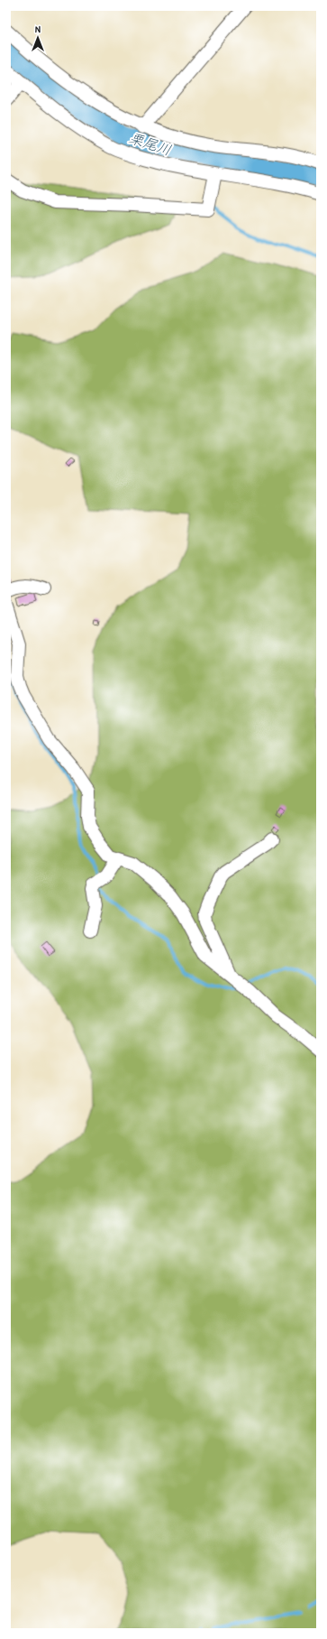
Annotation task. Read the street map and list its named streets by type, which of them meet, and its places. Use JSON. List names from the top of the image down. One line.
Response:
{"water":["栗尾川"],"north":"top"}
